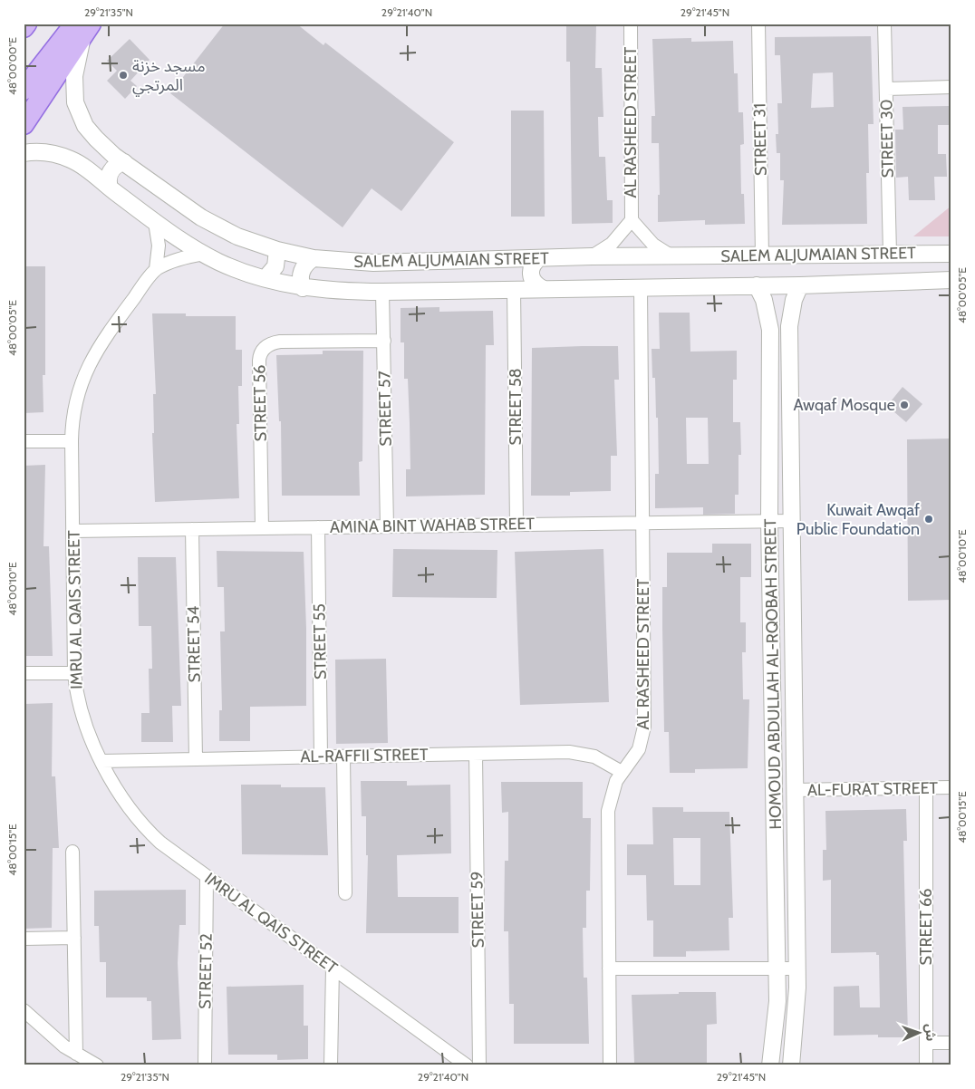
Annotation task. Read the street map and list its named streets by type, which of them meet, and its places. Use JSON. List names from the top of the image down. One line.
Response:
{"streets":{"street":["AL RASHEED STREET","STREET 30","STREET 31","SALEM ALJUMAIAN STREET","STREET 56","STREET 58","STREET 57","AMINA BINT WAHAB STREET","IMRU AL QAIS STREET","STREET 55","STREET 54","HOMOUD ABDULLAH AL-RQOBAH STREET","AL-RAFFII STREET","AL-FURAT STREET","STREET 59","STREET 66","STREET 52"]},"crossings":[["AL RASHEED STREET","SALEM ALJUMAIAN STREET"],["AL RASHEED STREET","AMINA BINT WAHAB STREET"],["AL RASHEED STREET","AL-RAFFII STREET"],["STREET 30","SALEM ALJUMAIAN STREET"],["STREET 31","SALEM ALJUMAIAN STREET"],["SALEM ALJUMAIAN STREET","STREET 58"],["SALEM ALJUMAIAN STREET","STREET 57"],["SALEM ALJUMAIAN STREET","IMRU AL QAIS STREET"],["SALEM ALJUMAIAN STREET","HOMOUD ABDULLAH AL-RQOBAH STREET"],["STREET 56","STREET 57"],["STREET 56","AMINA BINT WAHAB STREET"],["STREET 58","AMINA BINT WAHAB STREET"],["STREET 57","AMINA BINT WAHAB STREET"],["AMINA BINT WAHAB STREET","IMRU AL QAIS STREET"],["AMINA BINT WAHAB STREET","STREET 55"],["AMINA BINT WAHAB STREET","STREET 54"],["AMINA BINT WAHAB STREET","HOMOUD ABDULLAH AL-RQOBAH STREET"],["IMRU AL QAIS STREET","AL-RAFFII STREET"],["IMRU AL QAIS STREET","STREET 52"],["STREET 55","AL-RAFFII STREET"],["STREET 54","AL-RAFFII STREET"],["HOMOUD ABDULLAH AL-RQOBAH STREET","AL-FURAT STREET"],["AL-RAFFII STREET","STREET 59"],["AL-FURAT STREET","STREET 66"]],"places":["مسجد خزنة المرتجي","Awqaf Mosque","Kuwait Awqaf Public Foundation"],"north":"right","coordinates":["29°21'35\"N","29°21'40\"N","29°21'45\"N","48°00'00\"E","48°00'05\"E","48°00'10\"E","48°00'15\"E"]}
